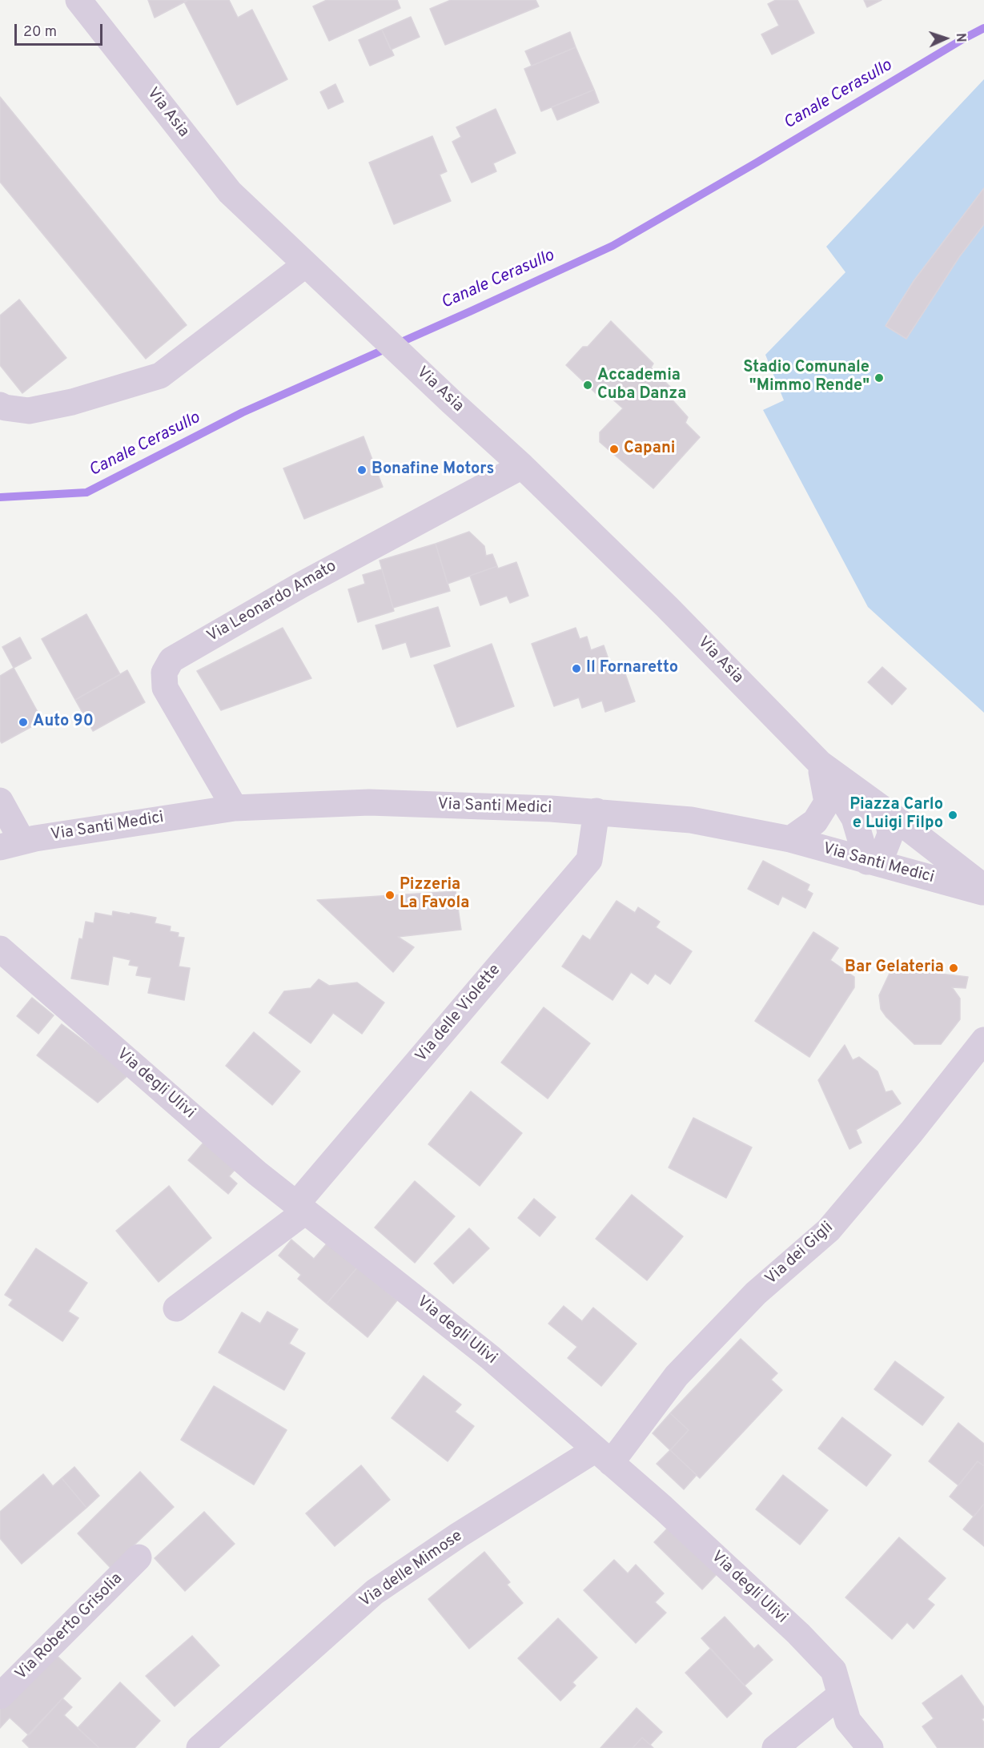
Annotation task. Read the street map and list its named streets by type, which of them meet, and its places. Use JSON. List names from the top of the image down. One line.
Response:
{"streets":{"street":["Via Asia","Via Leonardo Amato","Via Santi Medici","Via delle Violette","Via degli Ulivi","Via dei Gigli","Via delle Mimose","Via Roberto Grisolia"]},"crossings":[["Via Asia","Via Leonardo Amato"],["Via Asia","Via Santi Medici"],["Via Leonardo Amato","Via Santi Medici"],["Via Santi Medici","Via delle Violette"],["Via delle Violette","Via degli Ulivi"],["Via degli Ulivi","Via dei Gigli"],["Via degli Ulivi","Via delle Mimose"],["Via dei Gigli","Via delle Mimose"]],"water":["Canale Cerasullo"],"places":["Stadio Comunale \"Mimmo Rende\"","Accademia Cuba Danza","Capani","Bonafine Motors","Il Fornaretto","Auto 90","Piazza Carlo e Luigi Filpo","Pizzeria La Favola","Bar Gelateria"],"scale_bar":"20 m","north":"right"}
